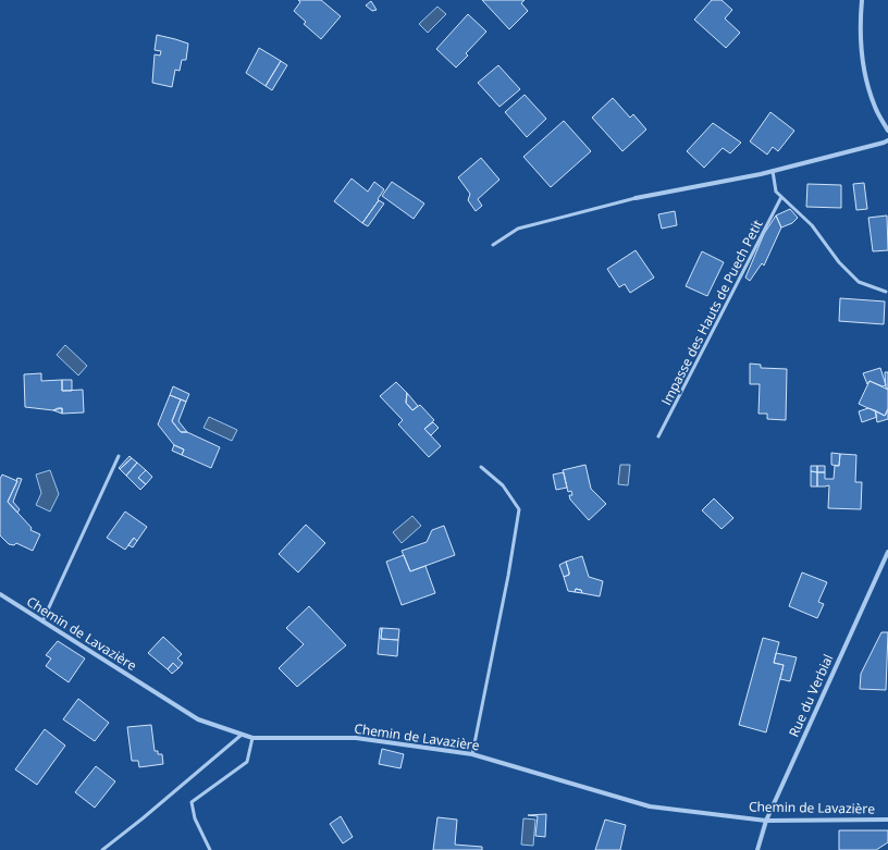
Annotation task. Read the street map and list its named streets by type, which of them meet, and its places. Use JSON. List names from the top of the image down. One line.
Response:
{"streets":{"street":["Chemin de Lavazière","Rue du Verbial"],"lane":["Impasse des Hauts de Puech Petit"]},"crossings":[["Chemin de Lavazière","Rue du Verbial"]]}
